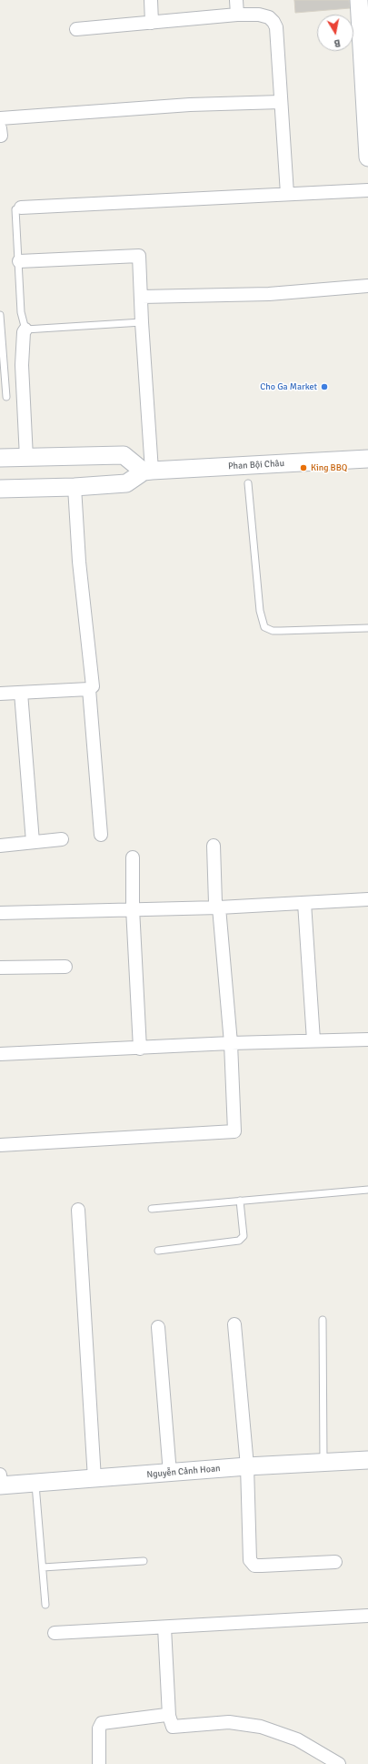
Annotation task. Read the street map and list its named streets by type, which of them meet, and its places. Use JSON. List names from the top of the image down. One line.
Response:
{"streets":{"main road":["Phan Bội Châu","Nguyễn Cảnh Hoan"]},"places":["Cho Ga Market","King BBQ"],"north":"bottom"}
